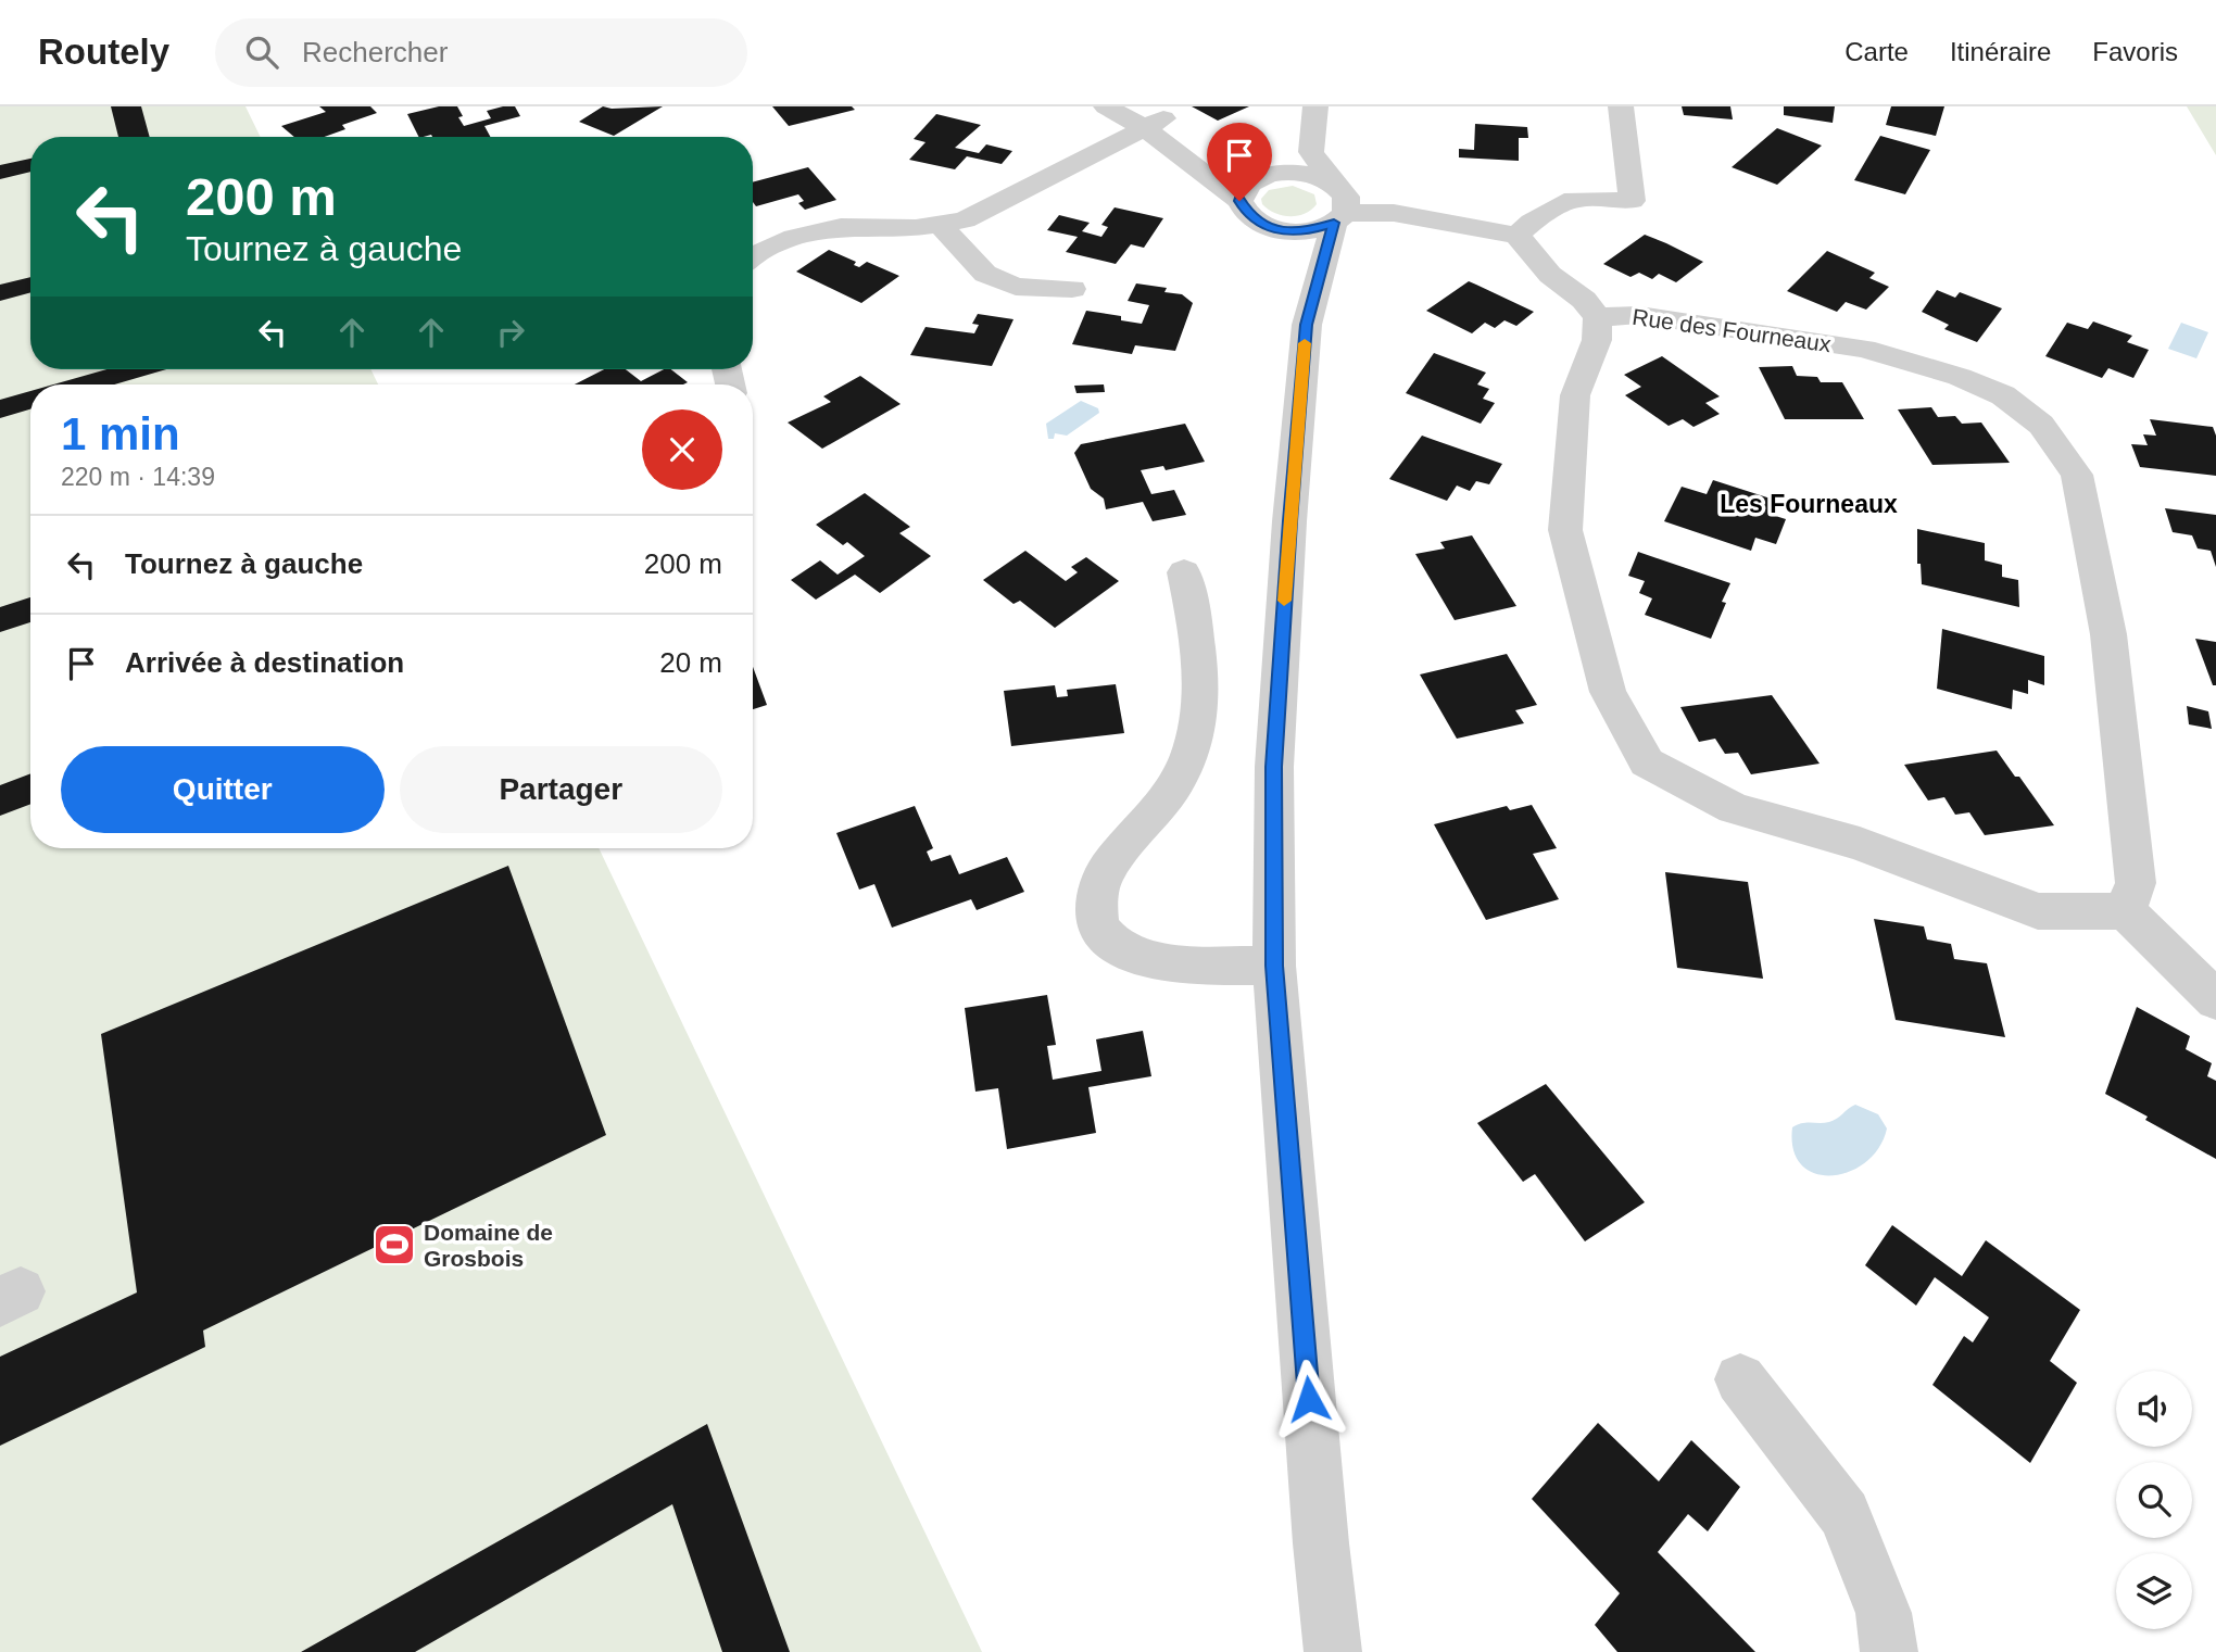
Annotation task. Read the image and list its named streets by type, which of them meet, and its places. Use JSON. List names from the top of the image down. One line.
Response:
{"streets":{"street":["Rue des Fourneaux"]},"districts":["Les Fourneaux"],"places":{"sports":["Domaine de Grosbois"]},"page":{"header":"Routely","search":"Rechercher","nav":["Carte","Itinéraire","Favoris"],"turn":["200 m","Tournez à gauche"],"heading":["1 min","220 m · 14:39"],"list":[{"name":"Tournez à gauche","value":"200 m"},{"name":"Arrivée à destination","value":"20 m"}],"buttons":["Quitter","Partager"]}}
